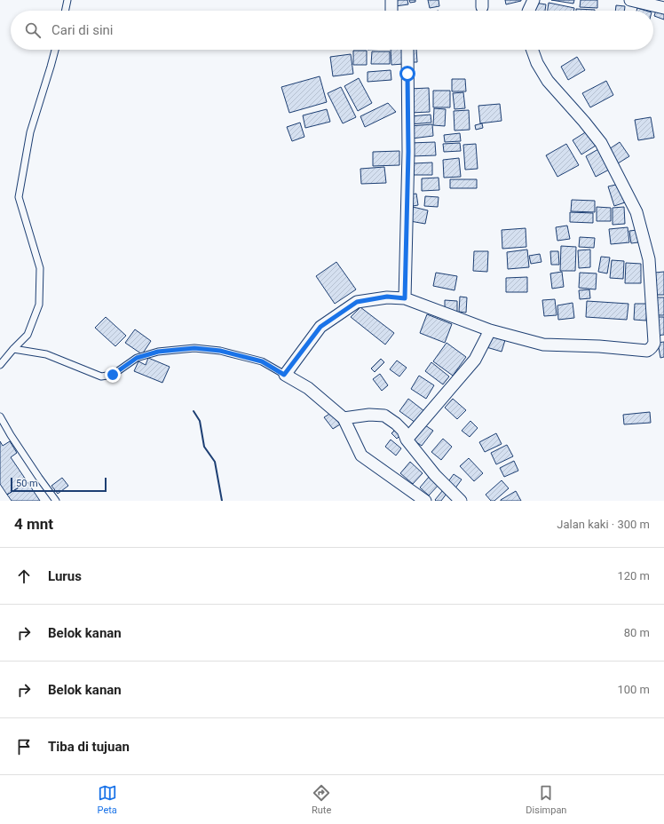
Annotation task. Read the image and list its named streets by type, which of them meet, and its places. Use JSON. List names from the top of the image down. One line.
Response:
{"scale_bar":"50 m","page":{"search":"Cari di sini","scale":"50 m","heading":["4 mnt","Jalan kaki · 300 m"],"list":[["Lurus","120 m"],["Belok kanan","80 m"],["Belok kanan","100 m"],"Tiba di tujuan"],"nav":["Peta","Rute","Disimpan"]}}
